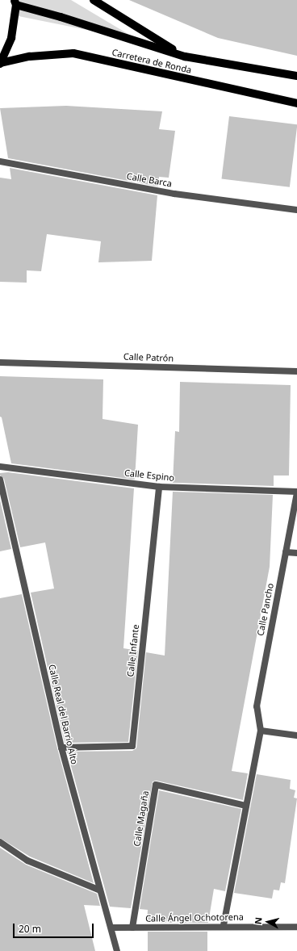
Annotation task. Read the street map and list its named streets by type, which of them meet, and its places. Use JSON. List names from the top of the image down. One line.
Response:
{"streets":{"main road":["Carretera de Ronda"],"street":["Calle Barca","Calle Patrón","Calle Espino","Calle Pancho","Calle Infante","Calle Real del Barrio Alto","Calle Magaña","Calle Ángel Ochotorena"]},"crossings":[["Calle Espino","Calle Pancho"],["Calle Espino","Calle Infante"],["Calle Infante","Calle Real del Barrio Alto"],["Calle Real del Barrio Alto","Calle Ángel Ochotorena"],["Calle Magaña","Calle Ángel Ochotorena"]],"scale_bar":"20 m","north":"left"}
